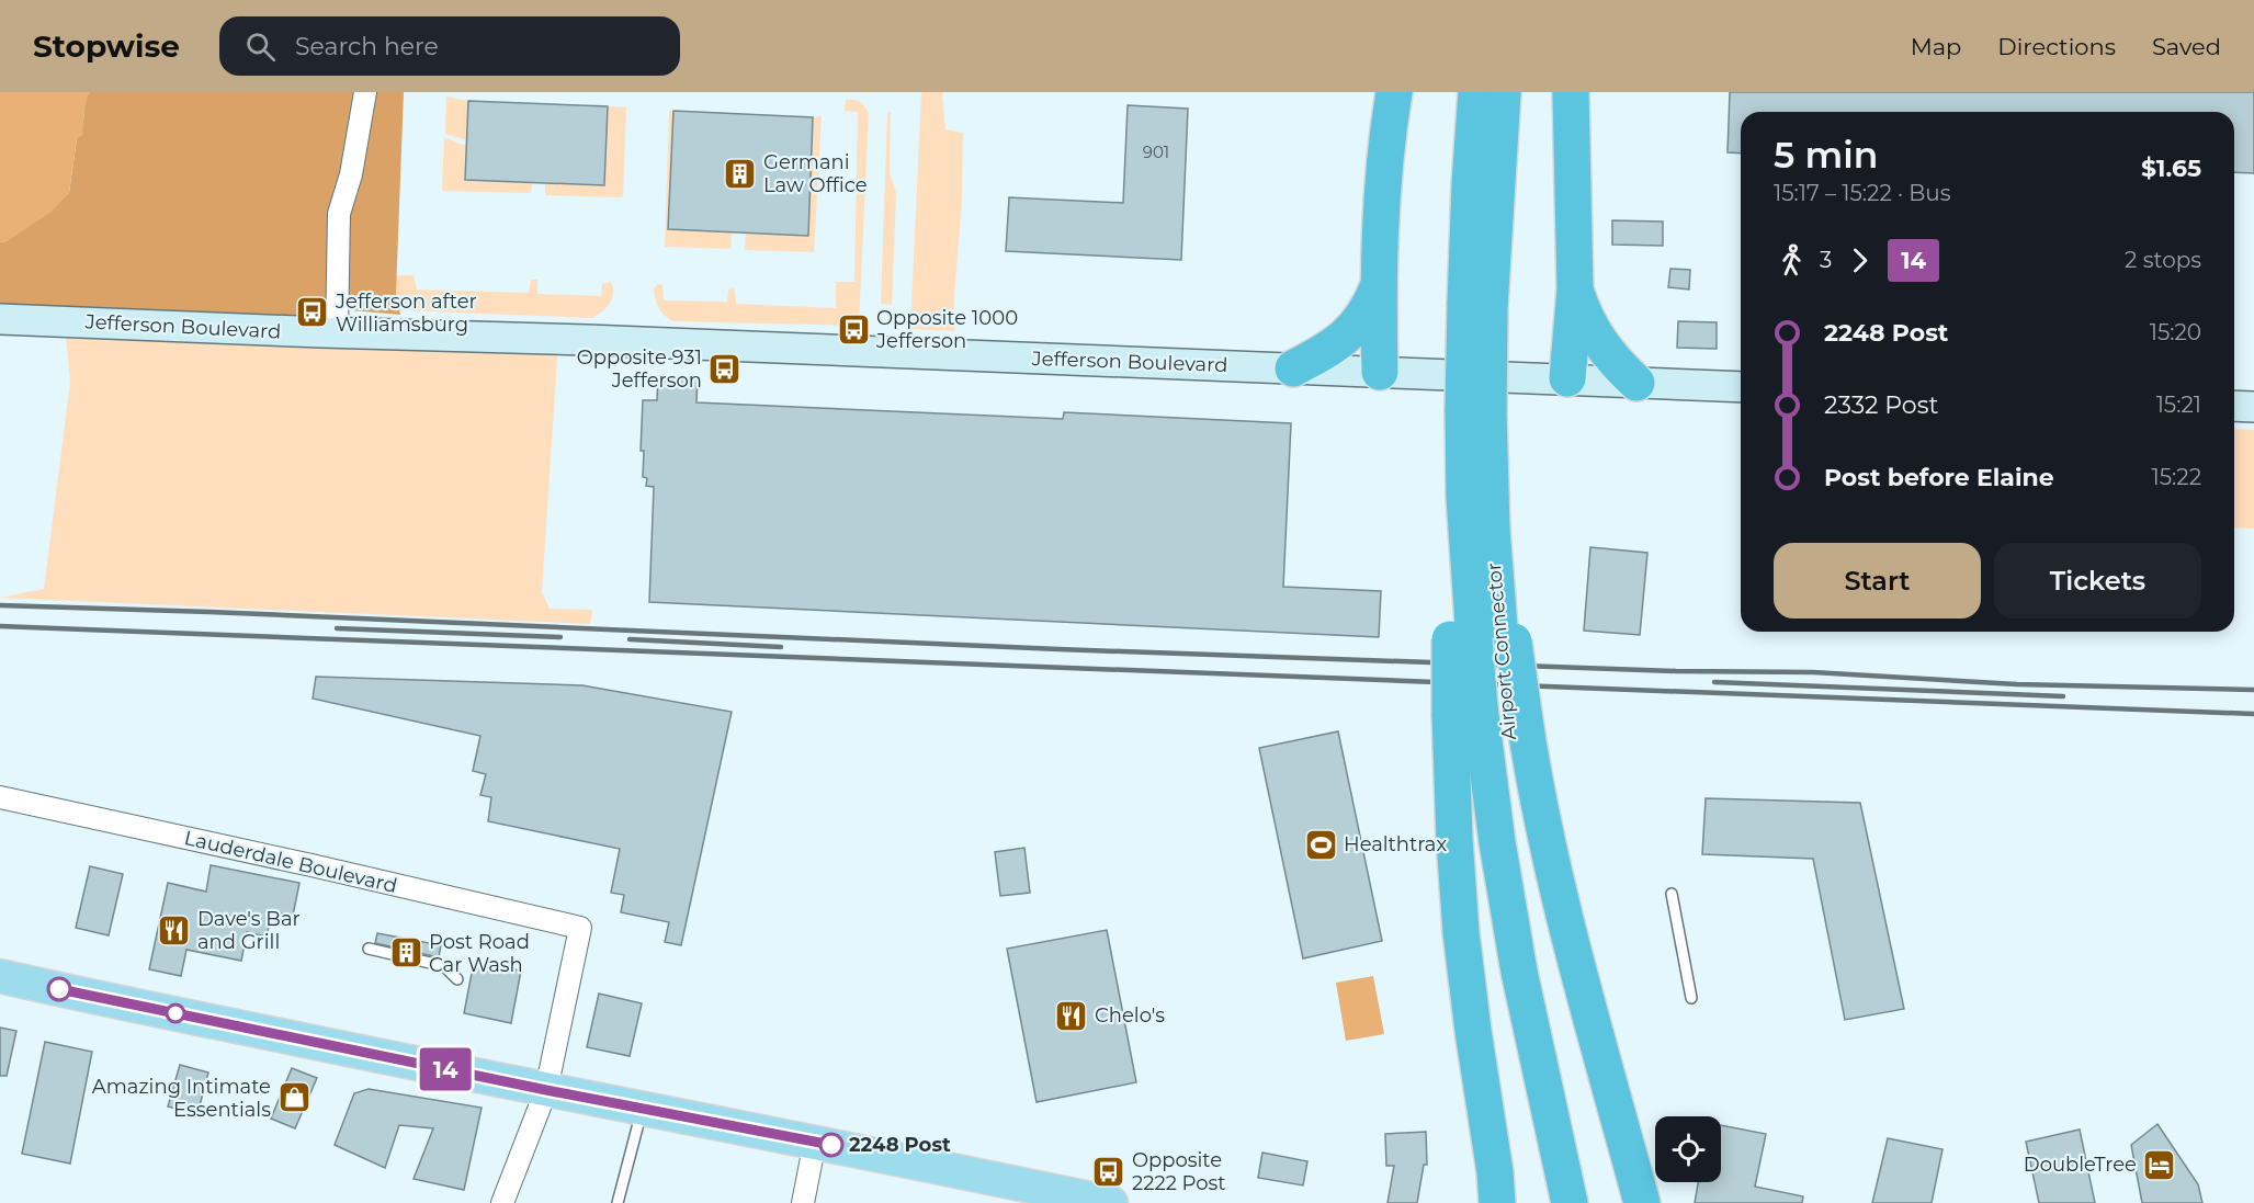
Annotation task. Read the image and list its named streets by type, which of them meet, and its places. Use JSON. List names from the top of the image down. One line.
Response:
{"streets":{"highway":["Airport Connector"],"main road":["Jefferson Boulevard"],"street":["Lauderdale Boulevard"]},"places":{"building":["Germani Law Office","Post Road Car Wash"],"bus stop":["Jefferson after Williamsburg","Opposite 1000 Jefferson","Opposite 931 Jefferson","Opposite 2222 Post"],"sports":["Healthtrax"],"restaurant":["Dave's Bar and Grill","Chelo's"],"shop":["Amazing Intimate Essentials"],"other":["2248 Post"],"hotel":["DoubleTree"]},"lines":["bus line 14"],"house_numbers":["901"],"page":{"header":"Stopwise","search":"Search here","nav":["Map","Directions","Saved"],"on_map":"14","heading":["5 min","15:17 – 15:22 · Bus","$1.65"],"legs":["3","14","2 stops"],"list":[{"name":"2248 Post","value":"15:20"},{"name":"2332 Post","value":"15:21"},{"name":"Post before Elaine","value":"15:22"}],"buttons":["Start","Tickets"]}}
